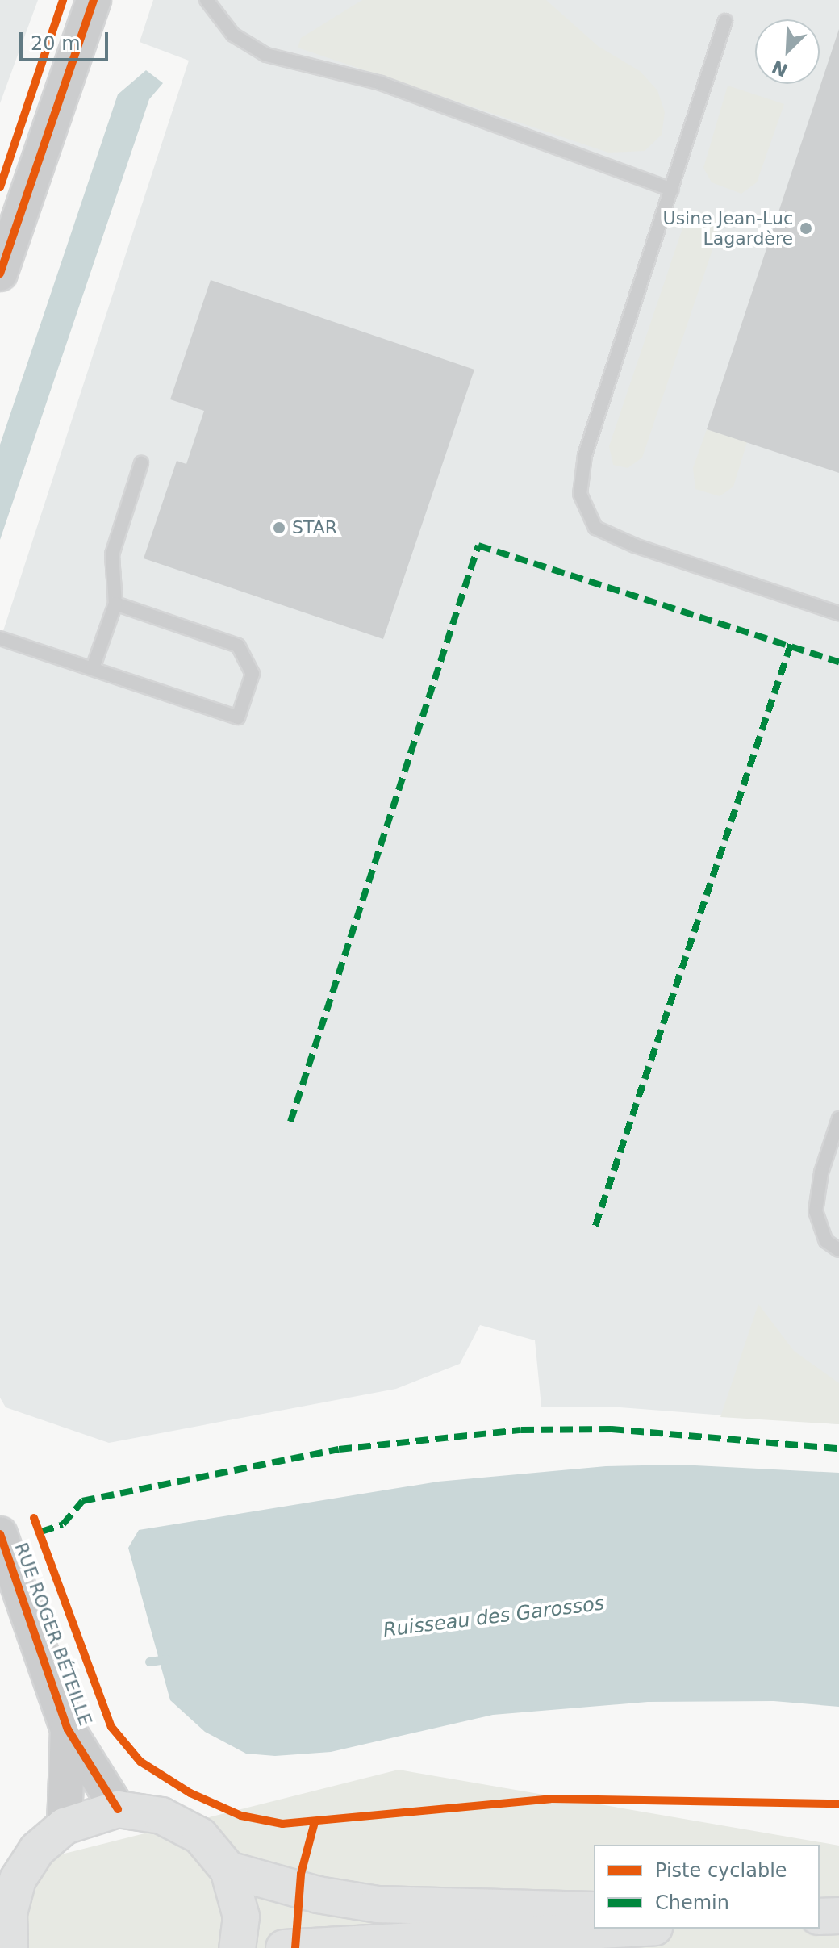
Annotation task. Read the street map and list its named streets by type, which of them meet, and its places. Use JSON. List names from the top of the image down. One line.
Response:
{"streets":{"street":["RUE ROGER BÉTEILLE"]},"water":["Ruisseau des Garossos"],"places":["Usine Jean-Luc Lagardère","STAR"],"legend":["Piste cyclable","Chemin"],"scale_bar":"20 m","north":"bottom left"}
